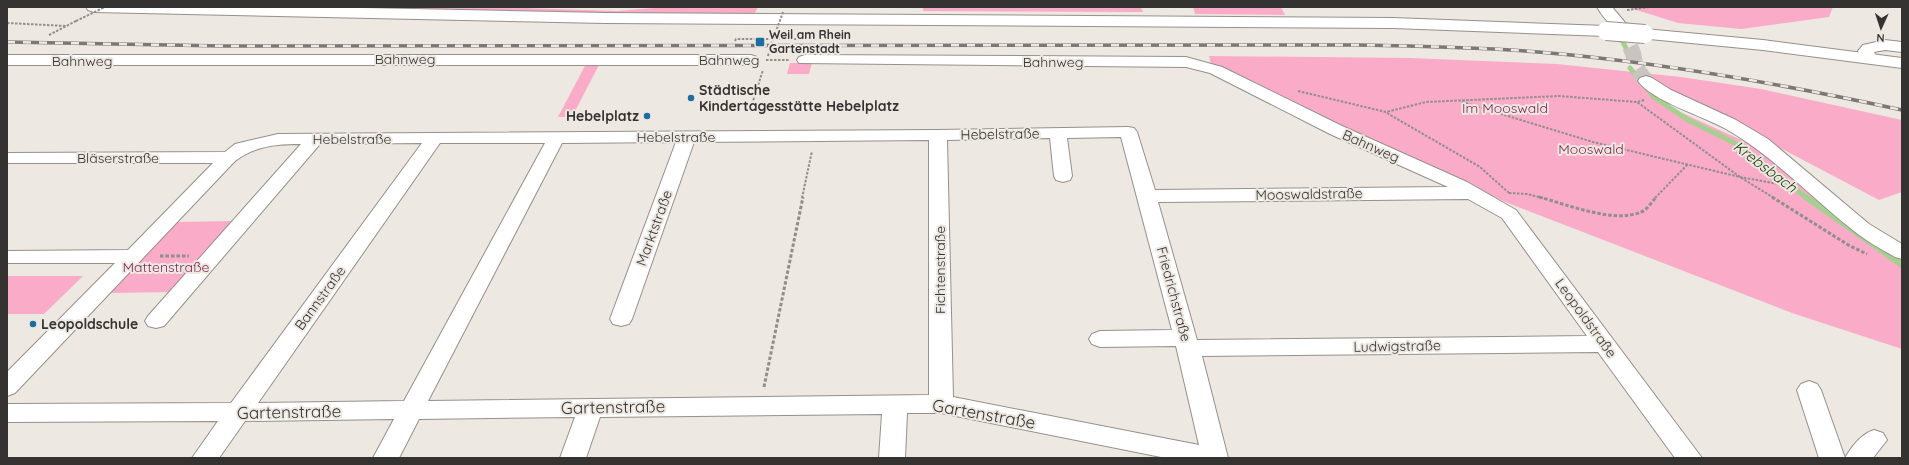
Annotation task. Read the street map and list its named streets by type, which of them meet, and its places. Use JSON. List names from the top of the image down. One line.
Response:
{"streets":{"street":["Bahnweg","Hebelstraße","Bläserstraße","Mooswaldstraße","Marktstraße","Fichtenstraße","Friedrichstraße","Bannstraße","Leopoldstraße","Ludwigstraße","Gartenstraße"]},"crossings":[["Bahnweg","Mooswaldstraße"],["Bahnweg","Leopoldstraße"],["Hebelstraße","Bläserstraße"],["Hebelstraße","Marktstraße"],["Hebelstraße","Fichtenstraße"],["Hebelstraße","Friedrichstraße"],["Hebelstraße","Bannstraße"],["Mooswaldstraße","Friedrichstraße"],["Mooswaldstraße","Leopoldstraße"],["Fichtenstraße","Gartenstraße"],["Friedrichstraße","Ludwigstraße"],["Friedrichstraße","Gartenstraße"],["Bannstraße","Gartenstraße"],["Leopoldstraße","Ludwigstraße"]],"water":["Krebsbach"],"parks":["Im Mooswald","Mooswald","Mattenstraße"],"places":{"transit":["Weil am Rhein Gartenstadt"],"other":["Städtische Kindertagesstätte Hebelplatz","Hebelplatz","Leopoldschule"]},"north":"bottom"}
